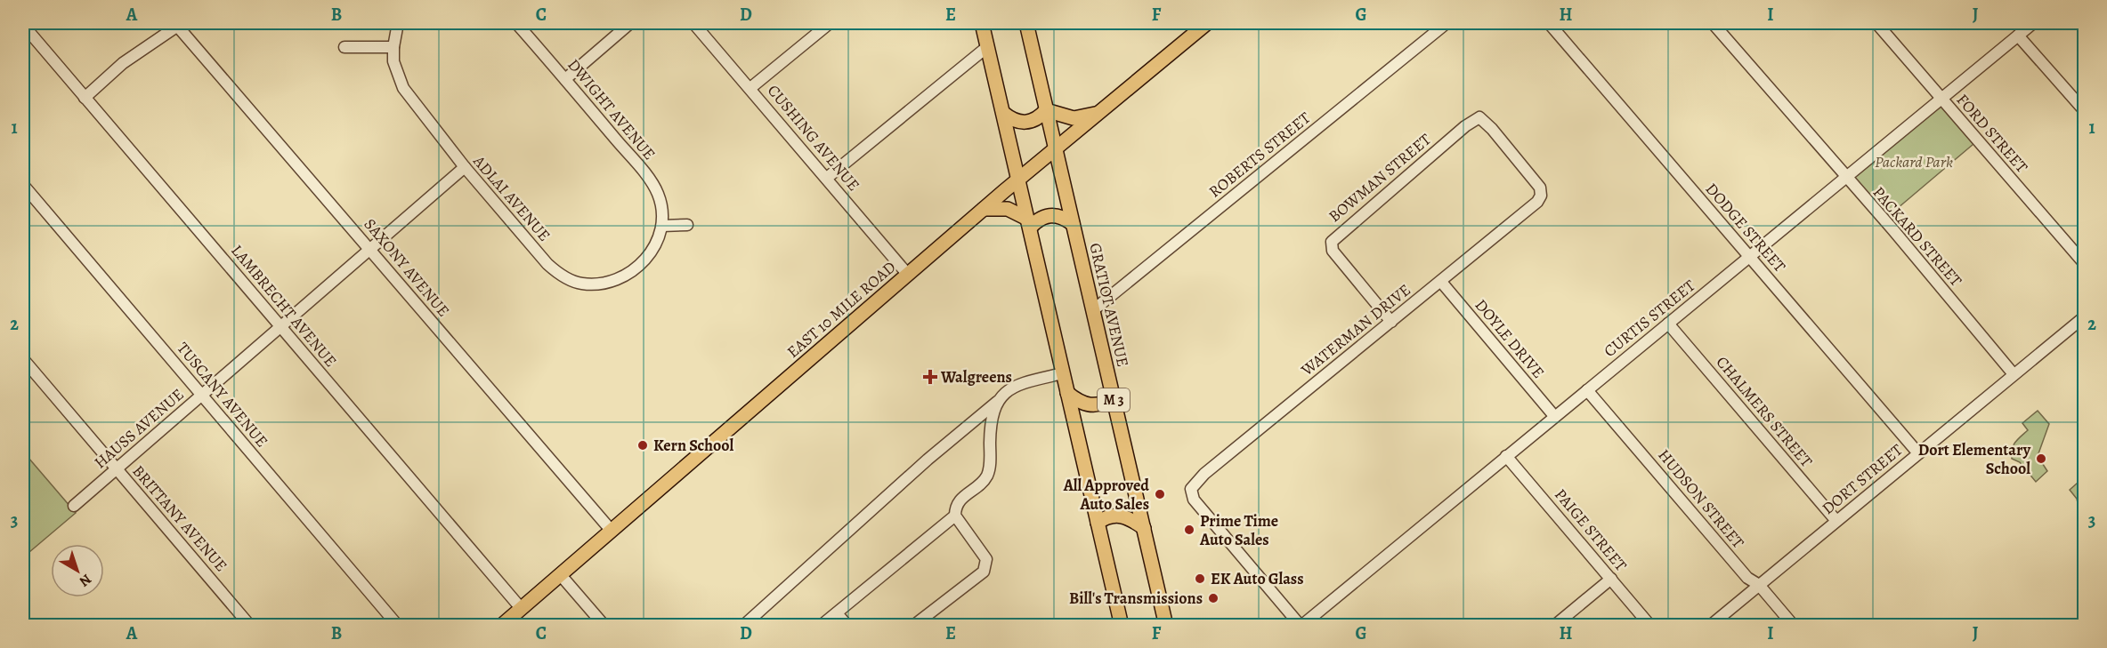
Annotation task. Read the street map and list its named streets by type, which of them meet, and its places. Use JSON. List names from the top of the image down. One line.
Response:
{"streets":{"main road":["GRATIOT AVENUE","EAST 10 MILE ROAD","M 3"],"street":["DWIGHT AVENUE","FORD STREET","CUSHING AVENUE","ROBERTS STREET","BOWMAN STREET","ADLAI AVENUE","DODGE STREET","PACKARD STREET","SAXONY AVENUE","LAMBRECHT AVENUE","CURTIS STREET","WATERMAN DRIVE","DOYLE DRIVE","TUSCANY AVENUE","CHALMERS STREET","HAUSS AVENUE","DORT STREET","HUDSON STREET","BRITTANY AVENUE","PAIGE STREET"]},"crossings":[["DWIGHT AVENUE","ADLAI AVENUE"],["FORD STREET","CURTIS STREET"],["CUSHING AVENUE","EAST 10 MILE ROAD"],["ROBERTS STREET","GRATIOT AVENUE"],["BOWMAN STREET","WATERMAN DRIVE"],["ADLAI AVENUE","HAUSS AVENUE"],["DODGE STREET","CURTIS STREET"],["DODGE STREET","DORT STREET"],["PACKARD STREET","CURTIS STREET"],["PACKARD STREET","DORT STREET"],["SAXONY AVENUE","EAST 10 MILE ROAD"],["SAXONY AVENUE","HAUSS AVENUE"],["GRATIOT AVENUE","EAST 10 MILE ROAD"],["LAMBRECHT AVENUE","EAST 10 MILE ROAD"],["LAMBRECHT AVENUE","HAUSS AVENUE"],["CURTIS STREET","WATERMAN DRIVE"],["CURTIS STREET","DOYLE DRIVE"],["CURTIS STREET","CHALMERS STREET"],["CURTIS STREET","HUDSON STREET"],["CURTIS STREET","PAIGE STREET"],["WATERMAN DRIVE","DOYLE DRIVE"],["TUSCANY AVENUE","HAUSS AVENUE"],["CHALMERS STREET","DORT STREET"],["HAUSS AVENUE","BRITTANY AVENUE"],["DORT STREET","HUDSON STREET"]],"parks":["Packard Park"],"places":{"health":["Walgreens"],"other":["Kern School","Dort Elementary School","All Approved Auto Sales","Prime Time Auto Sales","EK Auto Glass","Bill's Transmissions"]},"north":"bottom right","grid":{"columns":["A","B","C","D","E","F","G","H","I","J"],"rows":["1","2","3"]}}
